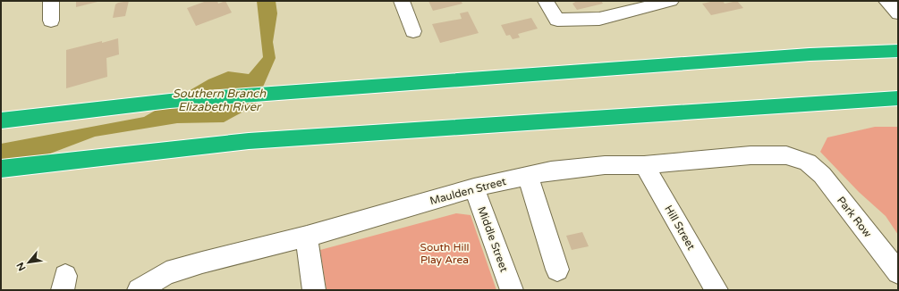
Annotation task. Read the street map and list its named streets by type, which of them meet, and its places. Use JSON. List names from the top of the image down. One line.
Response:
{"streets":{"street":["Maulden Street","Park Row","Hill Street","Middle Street"]},"crossings":[["Maulden Street","Park Row"],["Maulden Street","Hill Street"],["Maulden Street","Middle Street"]],"water":["Southern Branch Elizabeth River"],"parks":["South Hill Play Area"],"north":"bottom left"}
